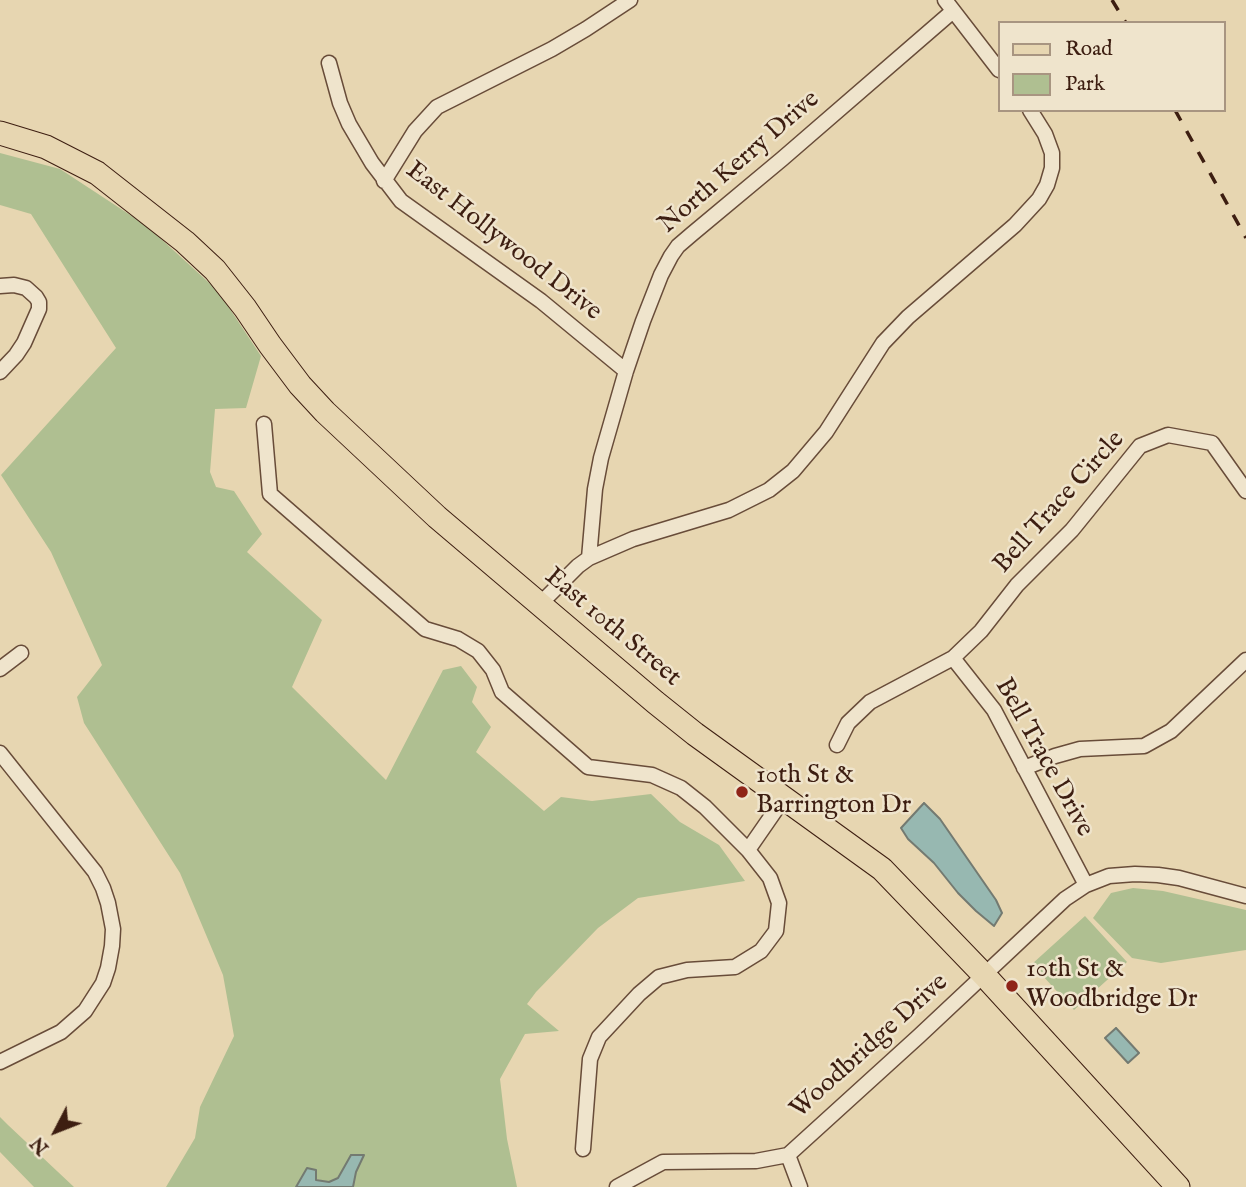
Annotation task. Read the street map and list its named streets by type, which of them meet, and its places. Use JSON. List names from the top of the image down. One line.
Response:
{"streets":{"main road":["East 10th Street"],"street":["North Kerry Drive","East Hollywood Drive","Bell Trace Circle","Bell Trace Drive","Woodbridge Drive"]},"crossings":[["North Kerry Drive","East Hollywood Drive"],["Bell Trace Circle","Bell Trace Drive"],["East 10th Street","Woodbridge Drive"],["Bell Trace Drive","Woodbridge Drive"]],"places":["10th St & Barrington Dr","10th St & Woodbridge Dr"],"legend":["Road","Park"],"north":"bottom left"}
